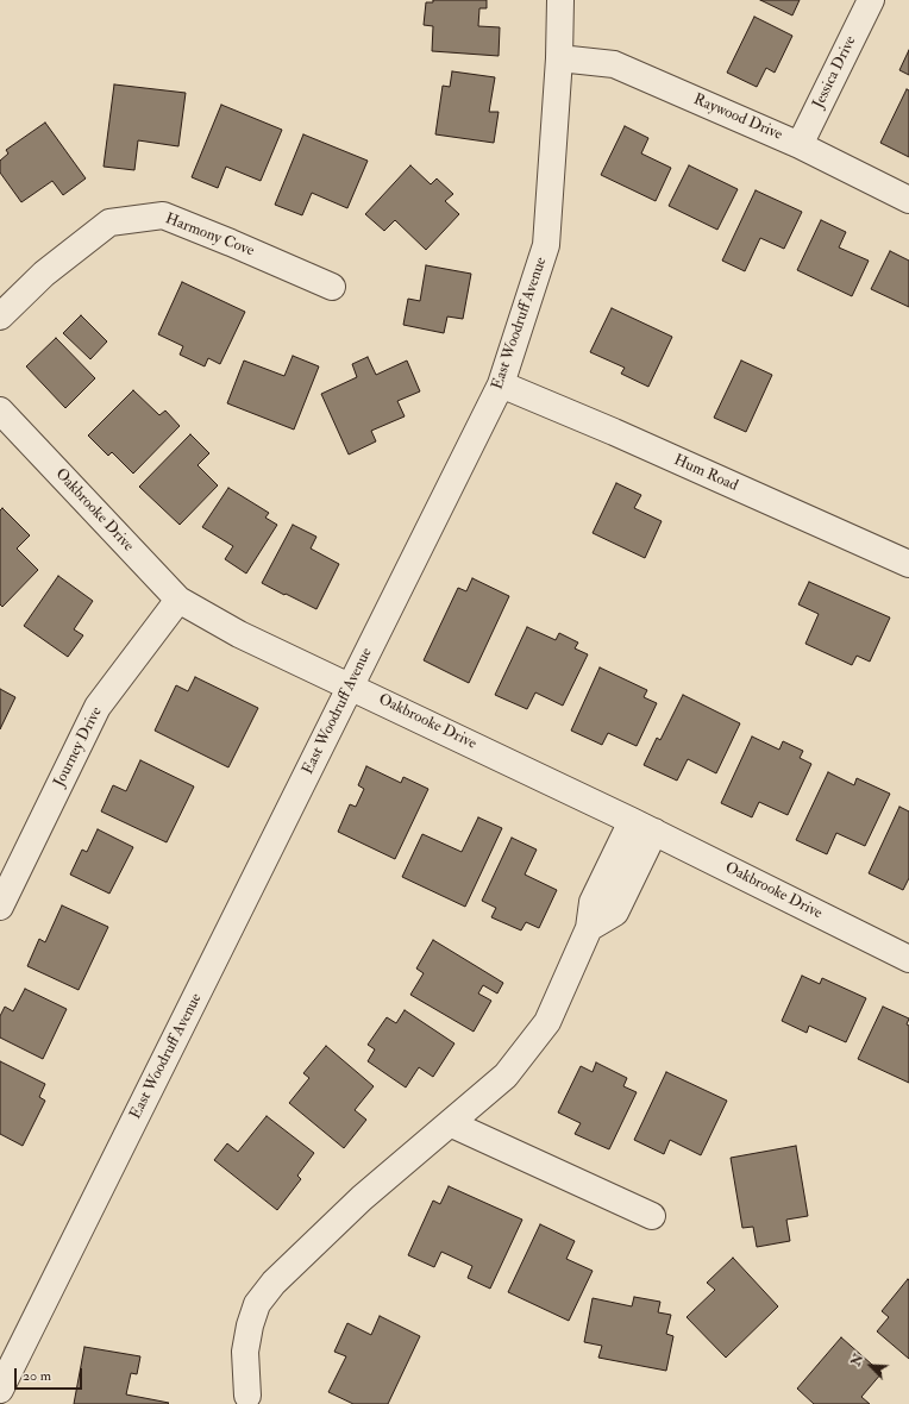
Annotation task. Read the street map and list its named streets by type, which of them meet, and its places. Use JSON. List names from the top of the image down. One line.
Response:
{"streets":{"street":["Jessica Drive","Raywood Drive","Harmony Cove","East Woodruff Avenue","Hum Road","Oakbrooke Drive","Journey Drive"]},"crossings":[["Jessica Drive","Raywood Drive"],["Raywood Drive","East Woodruff Avenue"],["East Woodruff Avenue","Hum Road"],["East Woodruff Avenue","Oakbrooke Drive"],["Oakbrooke Drive","Journey Drive"]],"scale_bar":"20 m","north":"top left"}
